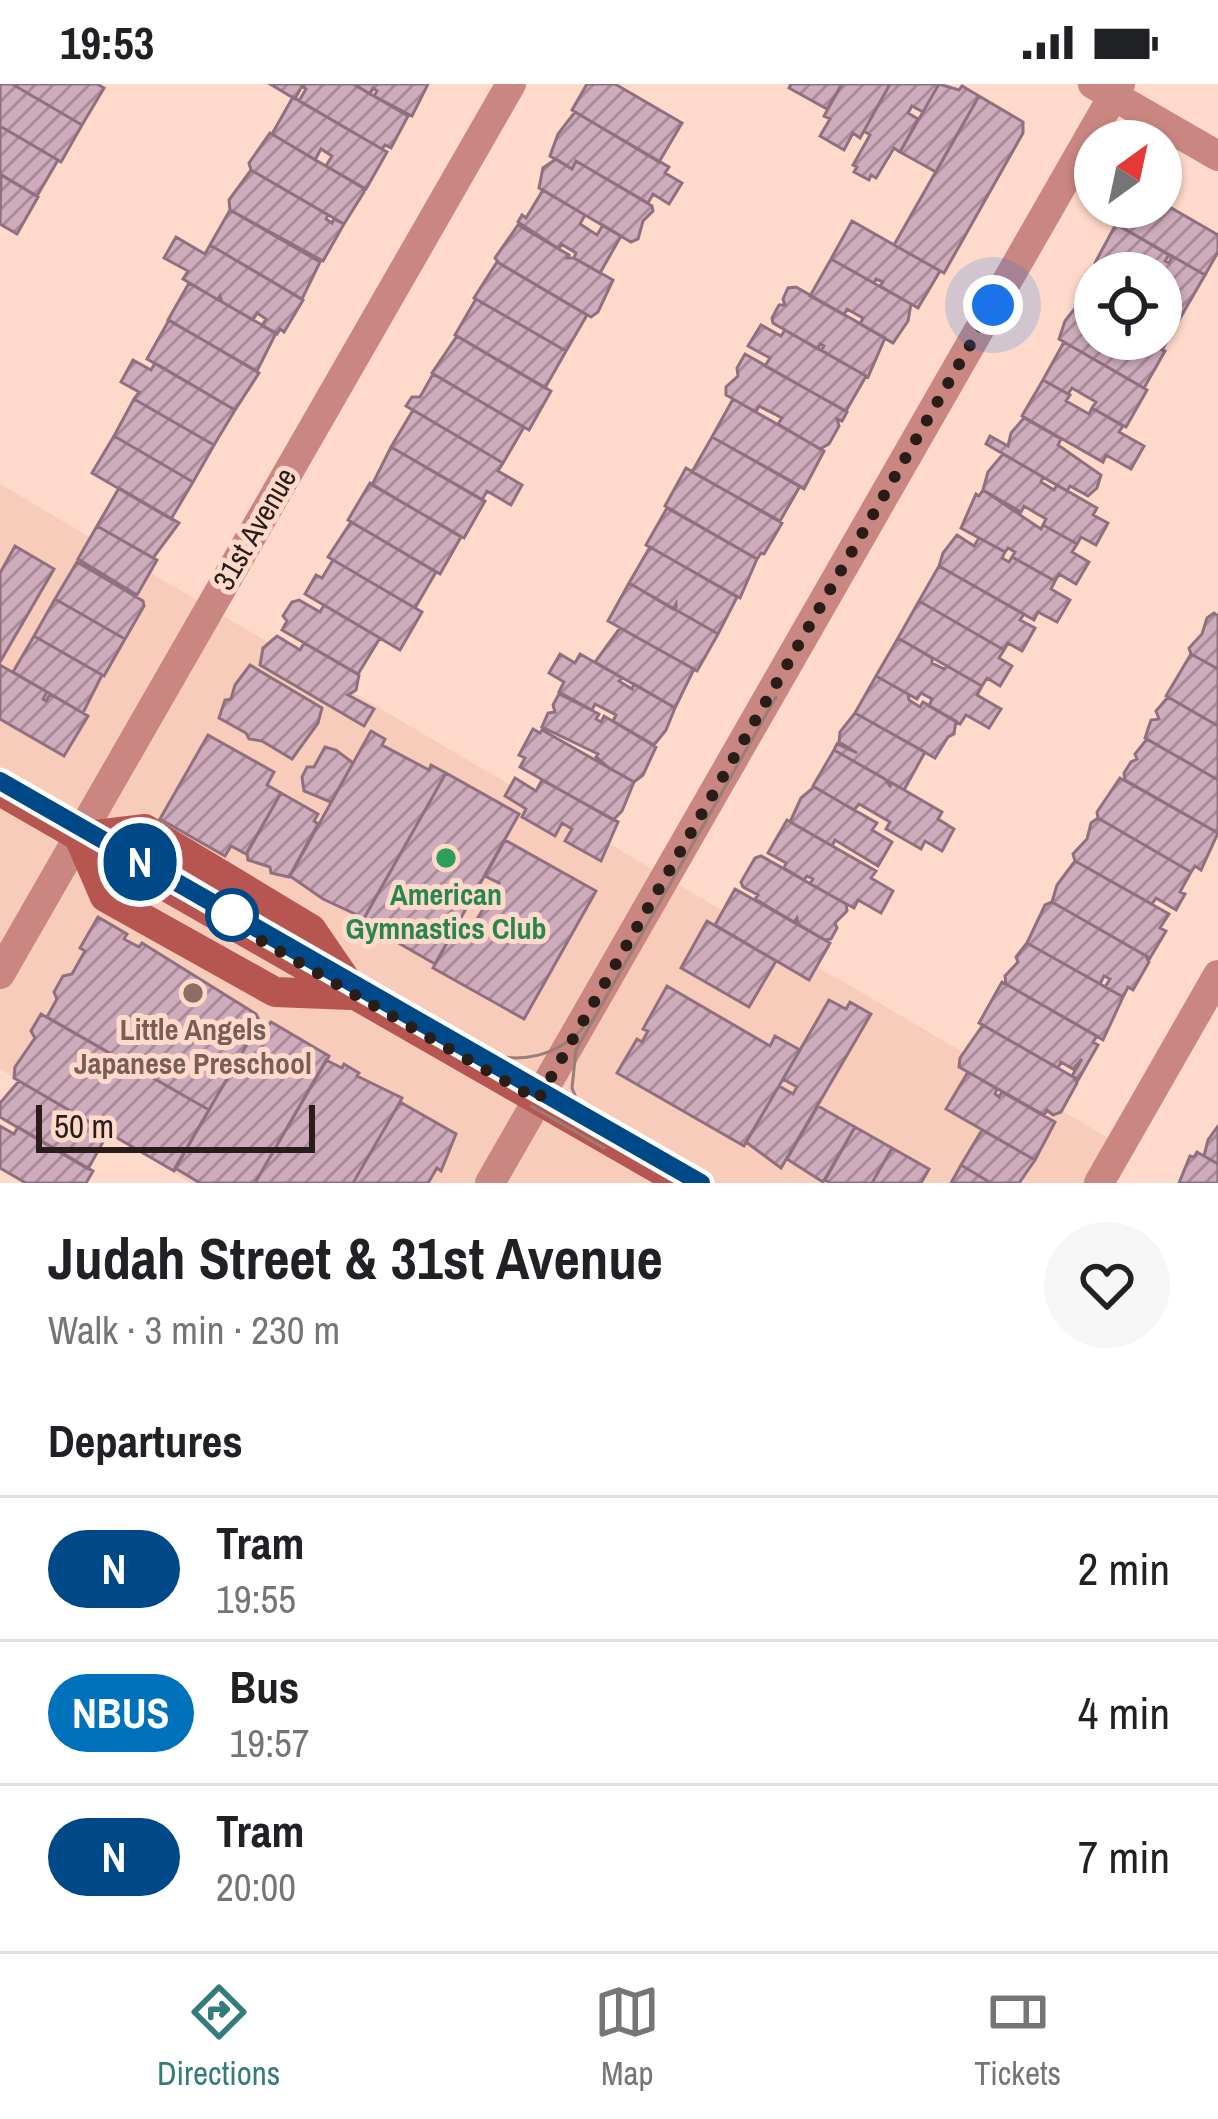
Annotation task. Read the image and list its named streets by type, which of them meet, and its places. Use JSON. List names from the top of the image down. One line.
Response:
{"streets":{"street":["31st Avenue"]},"places":["American Gymnastics Club","Little Angels Japanese Preschool"],"lines":["tram line N"],"scale_bar":"50 m","north":"top right","page":{"status":"19:53","on_map":"N","scale":"50 m","heading":[["Judah Street & 31st Avenue","Walk · 3 min · 230 m"],"Departures"],"list":[{"mark":"N","name":"Tram","note":"19:55","value":"2 min"},{"mark":"NBUS","name":"Bus","note":"19:57","value":"4 min"},{"mark":"N","name":"Tram","note":"20:00","value":"7 min"}],"tabs":["Directions","Map","Tickets"]}}
